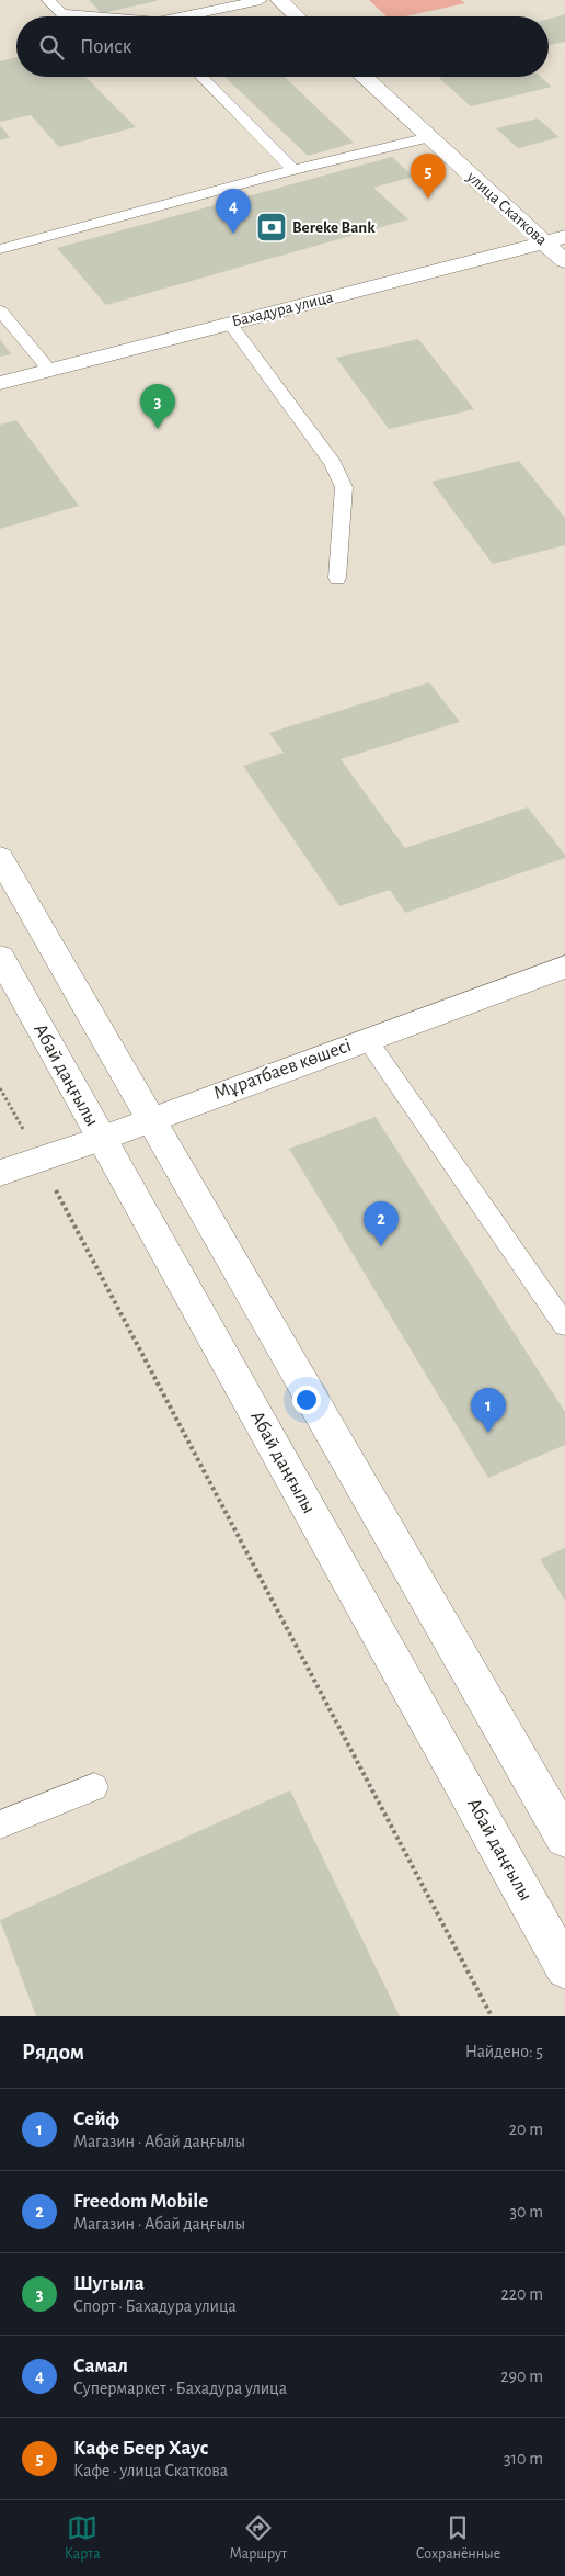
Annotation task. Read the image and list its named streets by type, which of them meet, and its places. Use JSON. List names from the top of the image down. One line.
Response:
{"streets":{"main road":["улица Скаткова","Бахадура улица","Мұратбаев көшесі","Абай даңғылы"]},"crossings":[["улица Скаткова","Бахадура улица"],["Мұратбаев көшесі","Абай даңғылы"]],"places":{"bank":["Bereke Bank"]},"page":{"search":"Поиск","pins":["5","4","3","2","1"],"heading":["Рядом","Найдено: 5"],"list":[{"mark":"1","name":"Сейф","note":"Магазин · Абай даңғылы","value":"20 m"},{"mark":"2","name":"Freedom Mobile","note":"Магазин · Абай даңғылы","value":"30 m"},{"mark":"3","name":"Шугыла","note":"Спорт · Бахадура улица","value":"220 m"},{"mark":"4","name":"Самал","note":"Супермаркет · Бахадура улица","value":"290 m"},{"mark":"5","name":"Кафе Беер Хаус","note":"Кафе · улица Скаткова","value":"310 m"}],"nav":["Карта","Маршрут","Сохранённые"]}}
